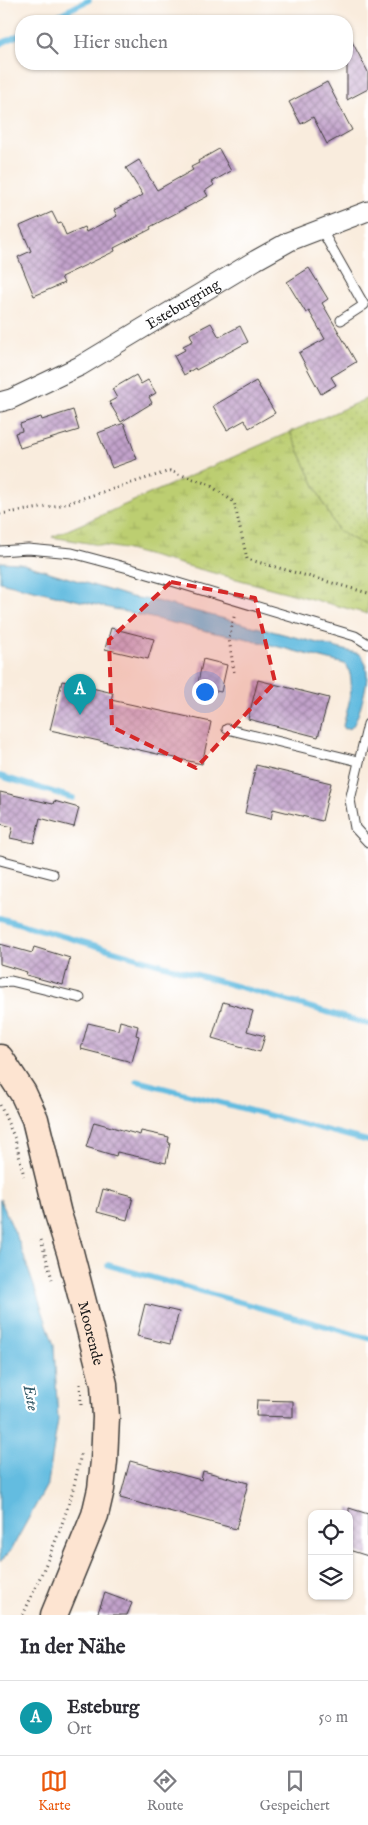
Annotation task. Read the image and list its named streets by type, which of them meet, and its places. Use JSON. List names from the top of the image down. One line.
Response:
{"streets":{"street":["Esteburgring","Moorende"]},"water":["Este"],"page":{"search":"Hier suchen","pins":"A","heading":"In der Nähe","list":[{"mark":"A","name":"Esteburg","note":"Ort","value":"50 m"}],"nav":["Karte","Route","Gespeichert"]}}
